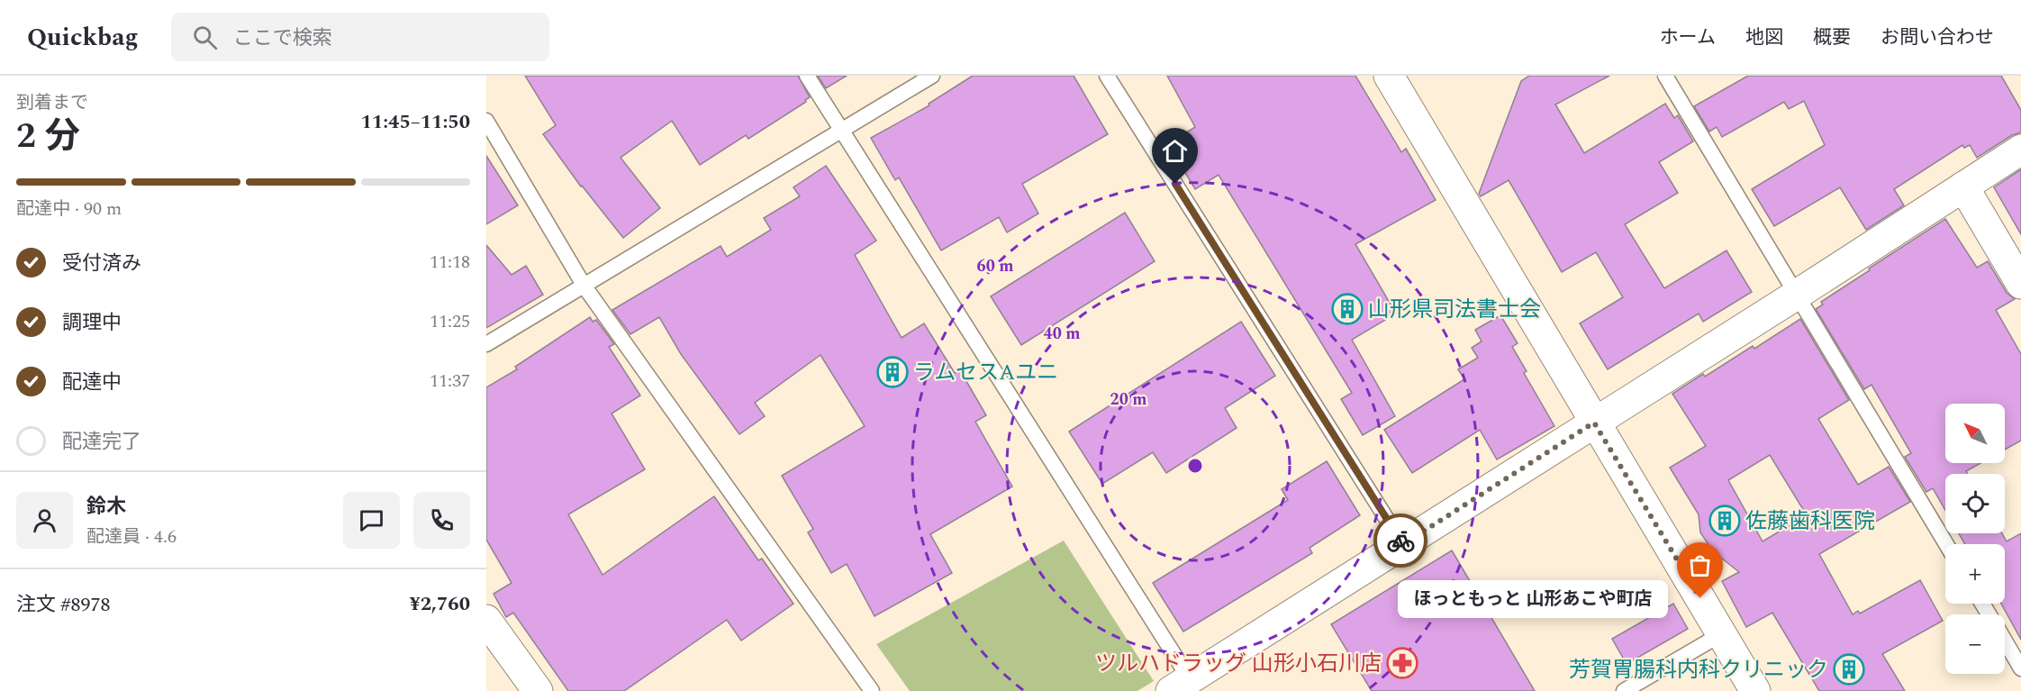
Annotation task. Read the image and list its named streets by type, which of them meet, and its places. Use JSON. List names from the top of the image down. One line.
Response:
{"places":{"building":["山形県司法書士会","ラムセスAユニ","佐藤歯科医院","芳賀胃腸科内科クリニック"],"other":["ほっともっと 山形あこや町店"],"pharmacy":["ツルハドラッグ 山形小石川店"]},"north":"top left","page":{"header":"Quickbag","search":"ここで検索","nav":["ホーム","地図","概要","お問い合わせ"],"heading":["2 分","到着まで","11:45–11:50"],"panel":["鈴木","配達員 · 4.6","注文 #8978","¥2,760"],"bar":"配達中 · 90 m","list":[["受付済み","11:18"],["調理中","11:25"],["配達中","11:37"],"配達完了"],"map_buttons":["+","−"],"bubble":"ほっともっと 山形あこや町店"},"rings":["60 m","40 m","20 m"]}
